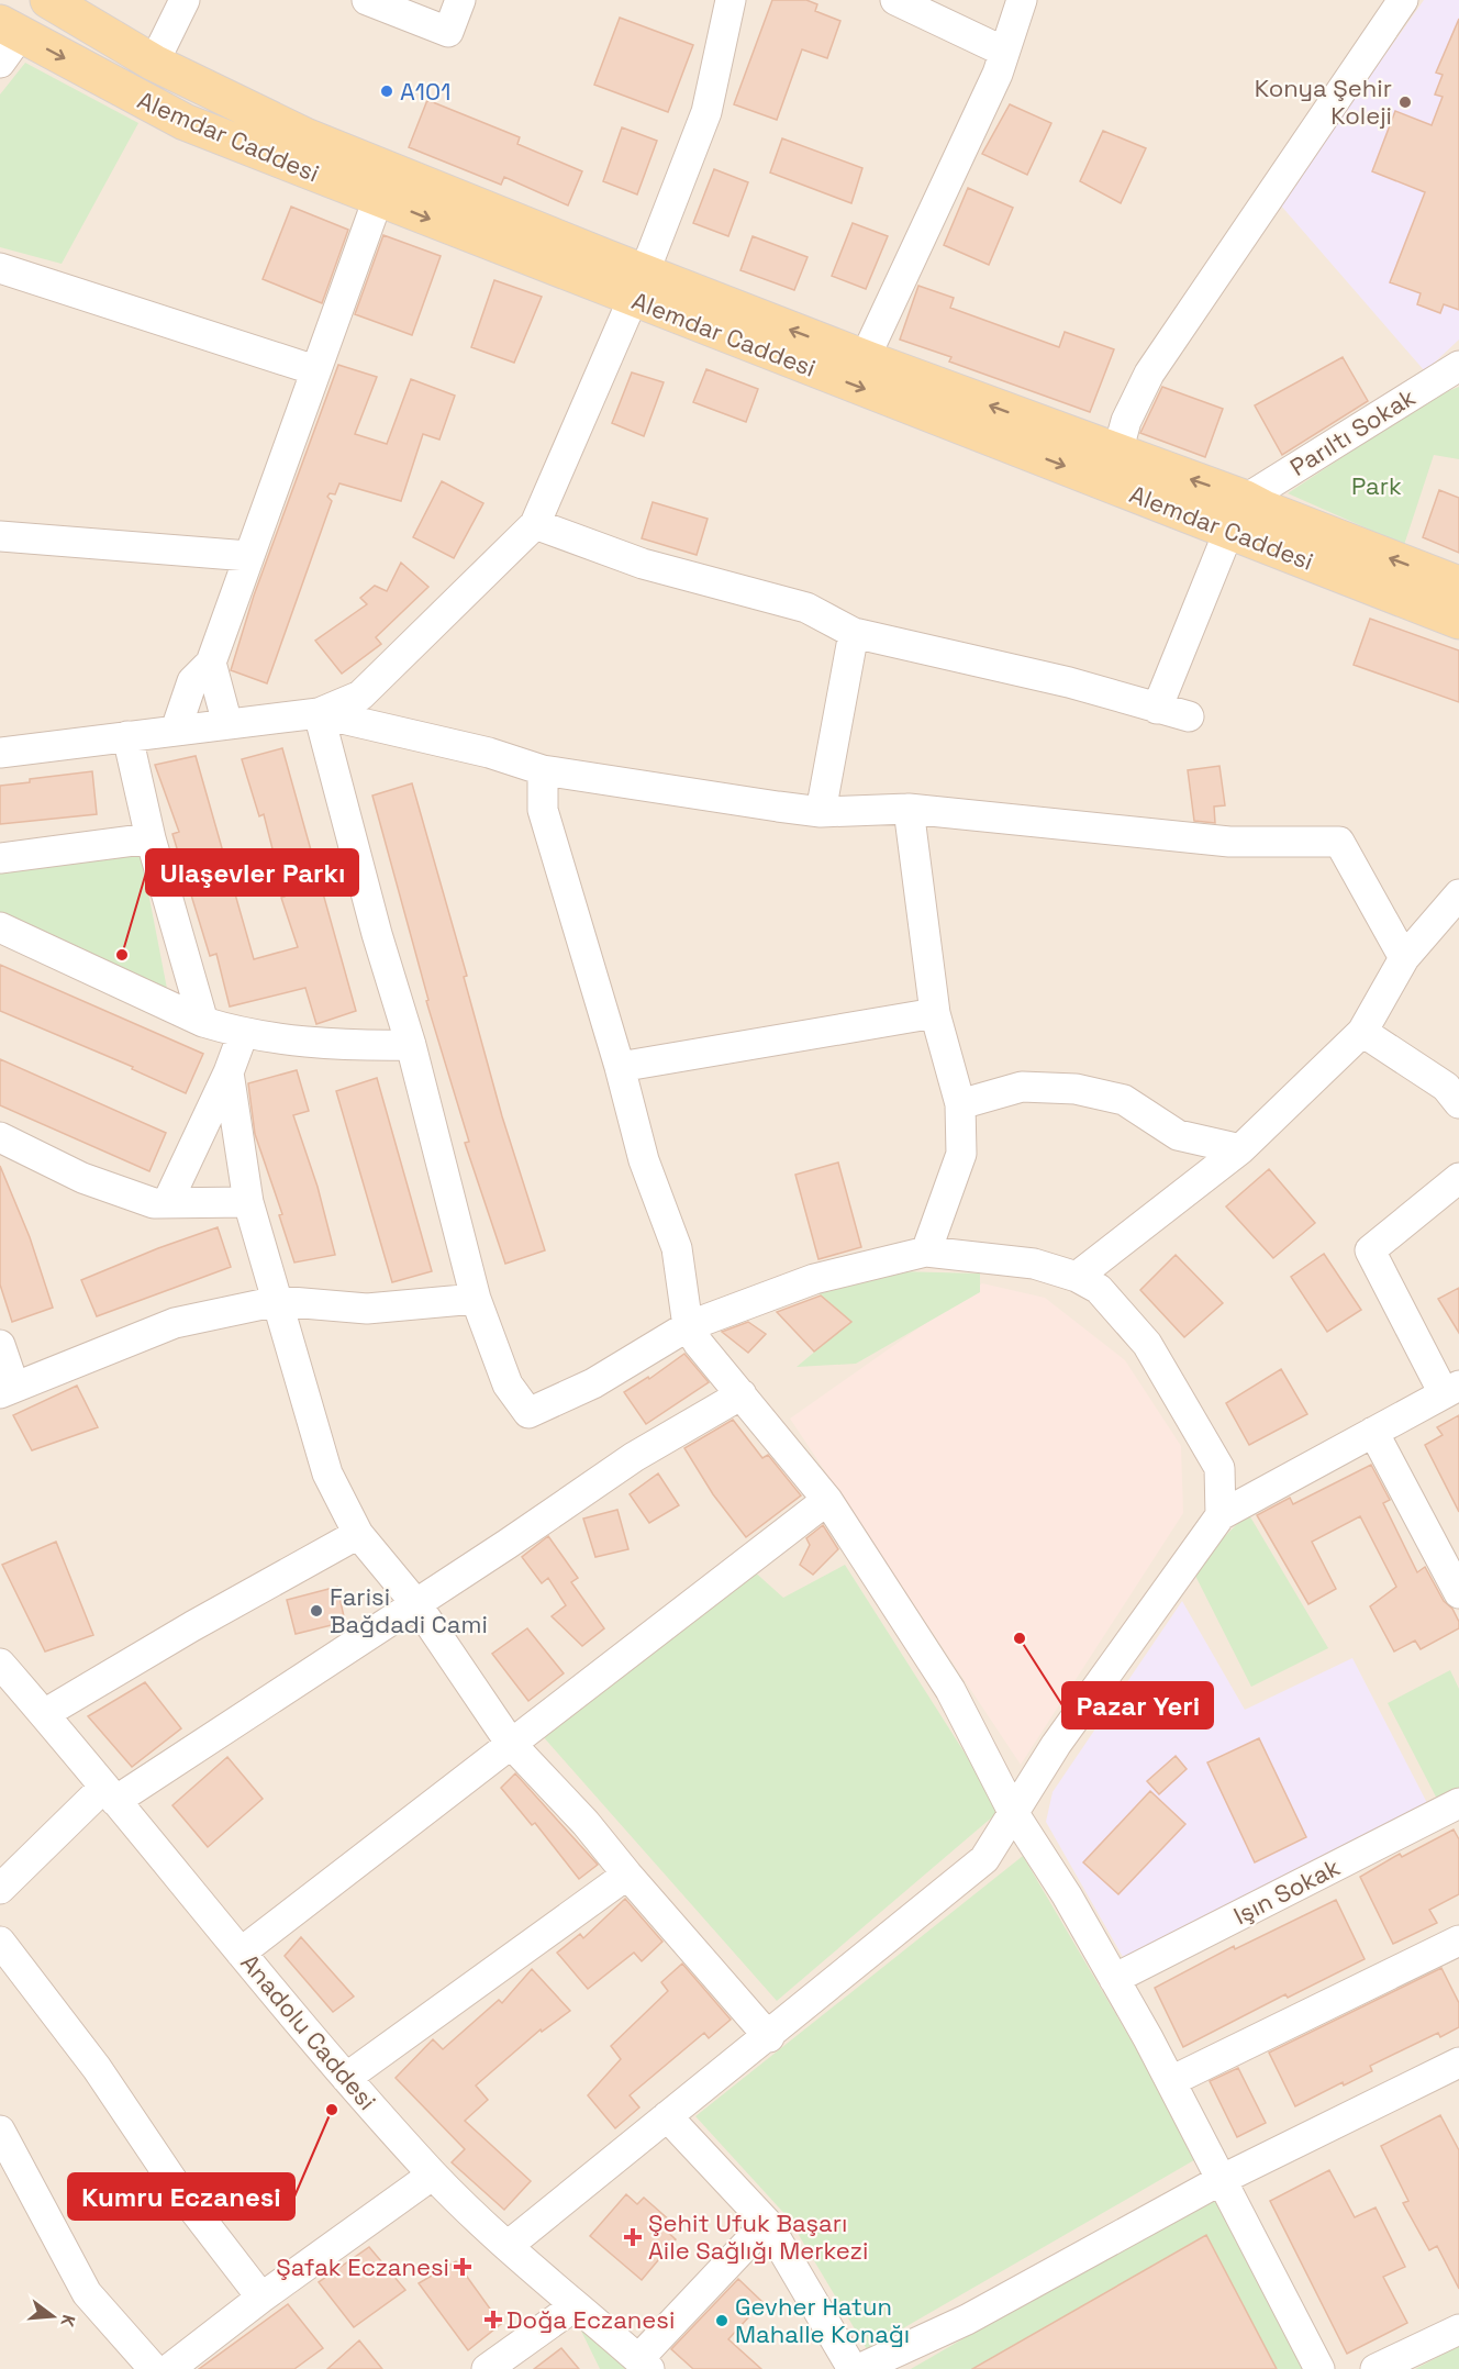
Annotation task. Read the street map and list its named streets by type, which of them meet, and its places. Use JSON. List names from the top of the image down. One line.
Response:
{"streets":{"main road":["Alemdar Caddesi"],"street":["Parıltı Sokak","Işın Sokak","Anadolu Caddesi"]},"crossings":[["Alemdar Caddesi","Parıltı Sokak"]],"parks":["Park"],"places":{"other":["A101","Konya Şehir Koleji","Ulaşevler Parkı","Farisi Bağdadi Cami","Pazar Yeri","Kumru Eczanesi","Gevher Hatun Mahalle Konağı"],"health":["Şehit Ufuk Başarı Aile Sağlığı Merkezi","Şafak Eczanesi","Doğa Eczanesi"]},"north":"right"}
